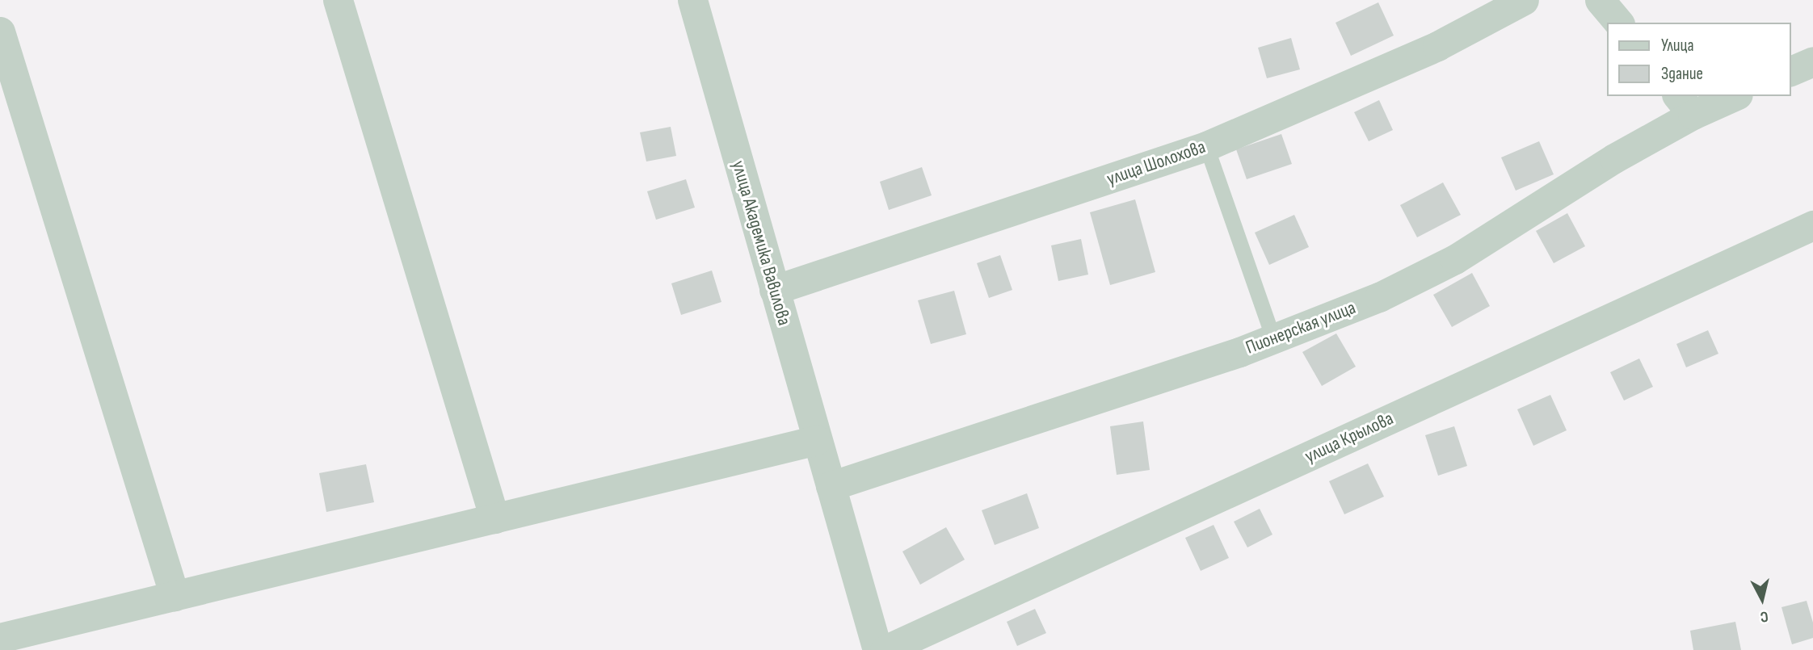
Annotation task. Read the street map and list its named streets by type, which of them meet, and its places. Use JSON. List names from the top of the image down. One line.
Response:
{"streets":{"street":["улица Шолохова","улица Академика Вавилова","Пионерская улица","улица Крылова"]},"crossings":[["улица Шолохова","улица Академика Вавилова"],["улица Академика Вавилова","Пионерская улица"]],"legend":["Улица","Здание"],"north":"bottom"}
